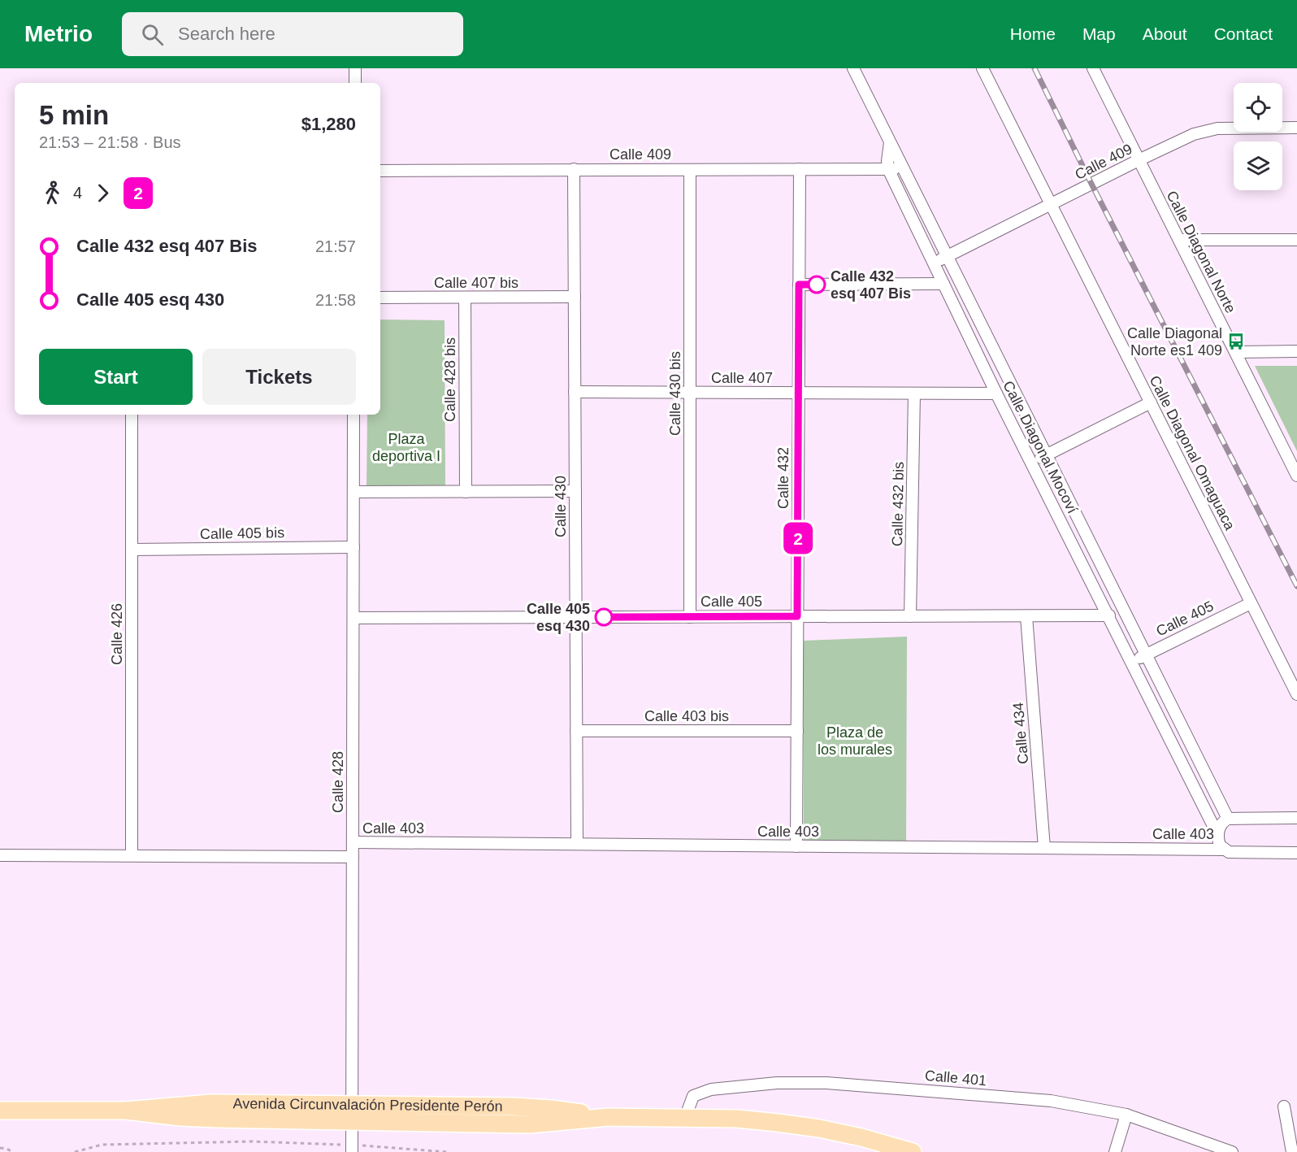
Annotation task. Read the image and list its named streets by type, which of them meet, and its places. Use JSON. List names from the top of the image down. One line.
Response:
{"streets":{"main road":["Avenida Circunvalación Presidente Perón"],"street":["Calle 409","Calle Diagonal Norte","Calle 407 bis","Calle 407","Calle 428 bis","Calle 430 bis","Calle Diagonal Mocoví","Calle Diagonal Omaguaca","Calle 432","Calle 432 bis","Calle 430","Calle 405 bis","Calle 405","Calle 426","Calle 403 bis","Calle 434","Calle 428","Calle 403","Calle 401"]},"crossings":[["Calle 409","Calle Diagonal Norte"],["Calle 409","Calle 430 bis"],["Calle 409","Calle Diagonal Mocoví"],["Calle 409","Calle Diagonal Omaguaca"],["Calle 409","Calle 432"],["Calle 409","Calle 430"],["Calle 407 bis","Calle 428 bis"],["Calle 407 bis","Calle 430"],["Calle 407","Calle 430 bis"],["Calle 407","Calle Diagonal Mocoví"],["Calle 407","Calle 432"],["Calle 407","Calle 432 bis"],["Calle 407","Calle 430"],["Calle 430 bis","Calle 405"],["Calle Diagonal Mocoví","Calle 405"],["Calle Diagonal Mocoví","Calle 403"],["Calle Diagonal Omaguaca","Calle 405"],["Calle 432","Calle 405"],["Calle 432","Calle 403 bis"],["Calle 432","Calle 403"],["Calle 432 bis","Calle 405"],["Calle 430","Calle 405"],["Calle 430","Calle 403 bis"],["Calle 430","Calle 403"],["Calle 405 bis","Calle 426"],["Calle 405 bis","Calle 428"],["Calle 405","Calle 434"],["Calle 405","Calle 428"],["Calle 426","Calle 403"],["Calle 434","Calle 403"],["Calle 428","Calle 403"],["Calle 428","Avenida Circunvalación Presidente Perón"],["Calle 401","Avenida Circunvalación Presidente Perón"]],"parks":["Plaza deportiva I","Plaza de los murales"],"places":{"other":["Calle 432 esq 407 Bis","Calle 405 esq 430"],"bus stop":["Calle Diagonal Norte es1 409"]},"lines":["bus line 2"],"page":{"header":"Metrio","search":"Search here","nav":["Home","Map","About","Contact"],"on_map":"2","heading":["5 min","21:53 – 21:58 · Bus","$1,280"],"legs":["4","2"],"list":[{"name":"Calle 432 esq 407 Bis","value":"21:57"},{"name":"Calle 405 esq 430","value":"21:58"}],"buttons":["Start","Tickets"]}}
